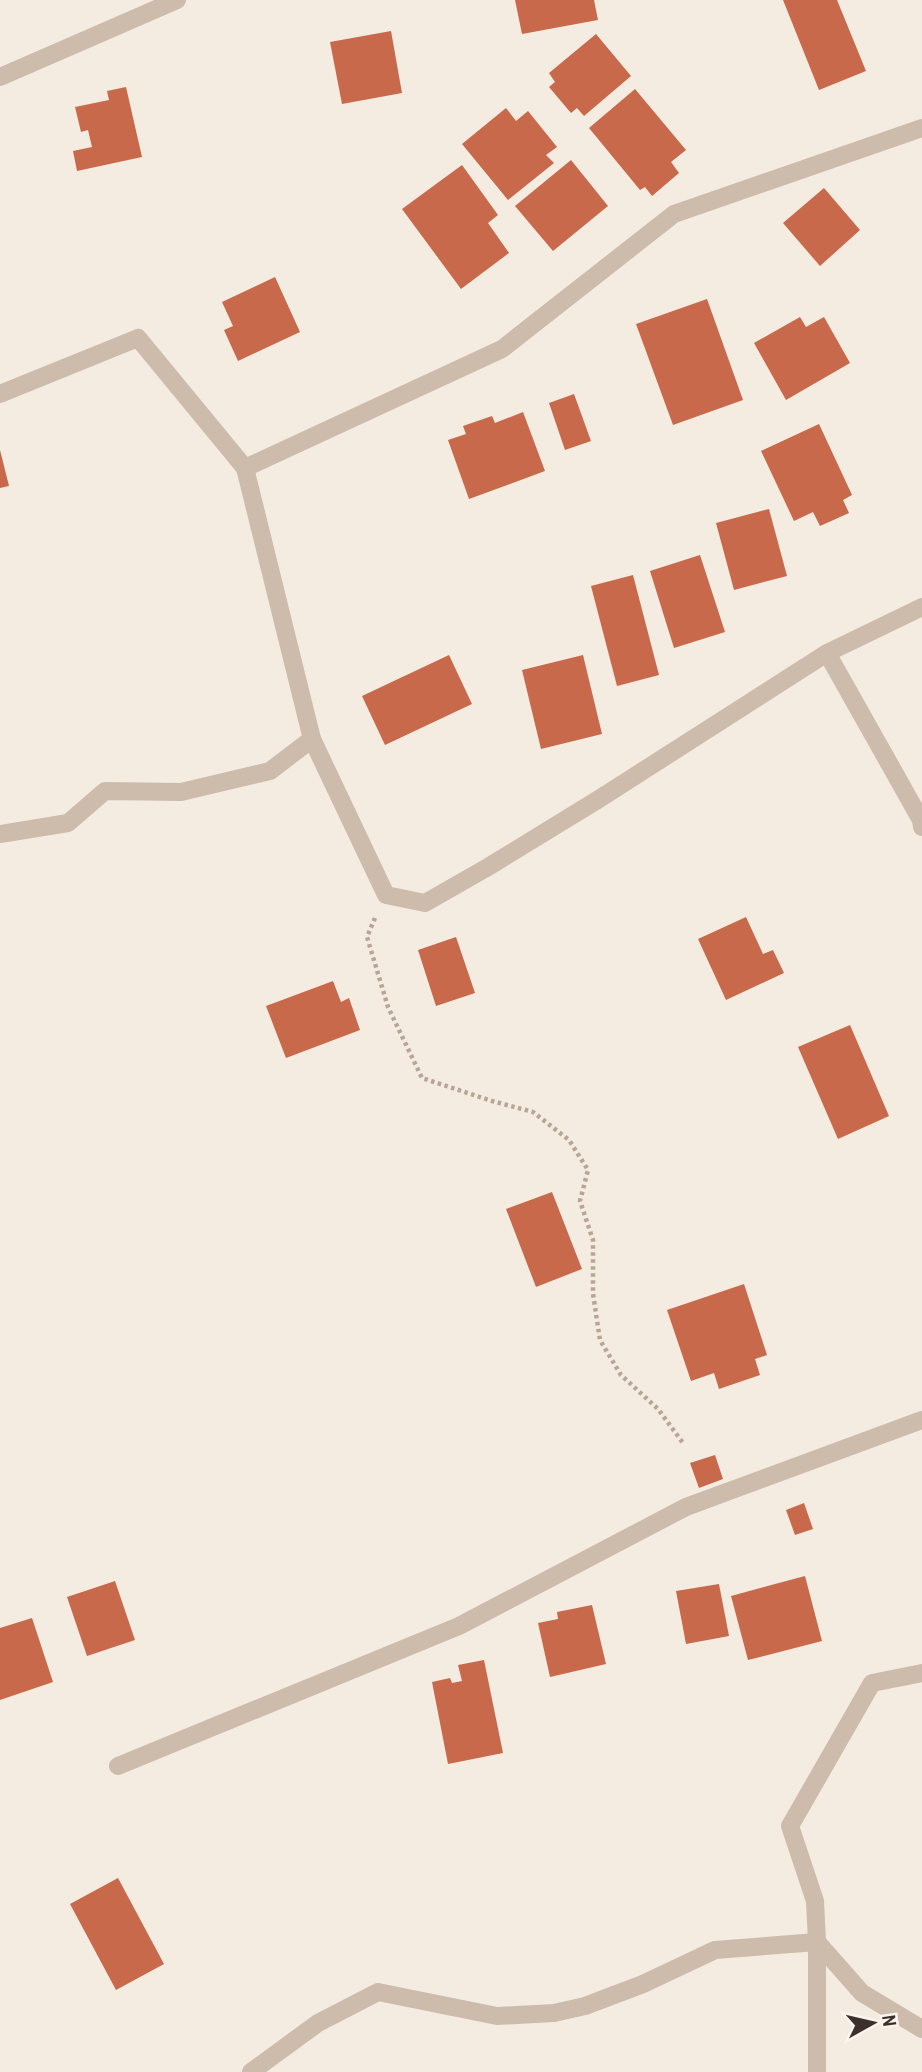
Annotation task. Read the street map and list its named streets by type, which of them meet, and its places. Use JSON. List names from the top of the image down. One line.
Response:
{"north":"right"}
